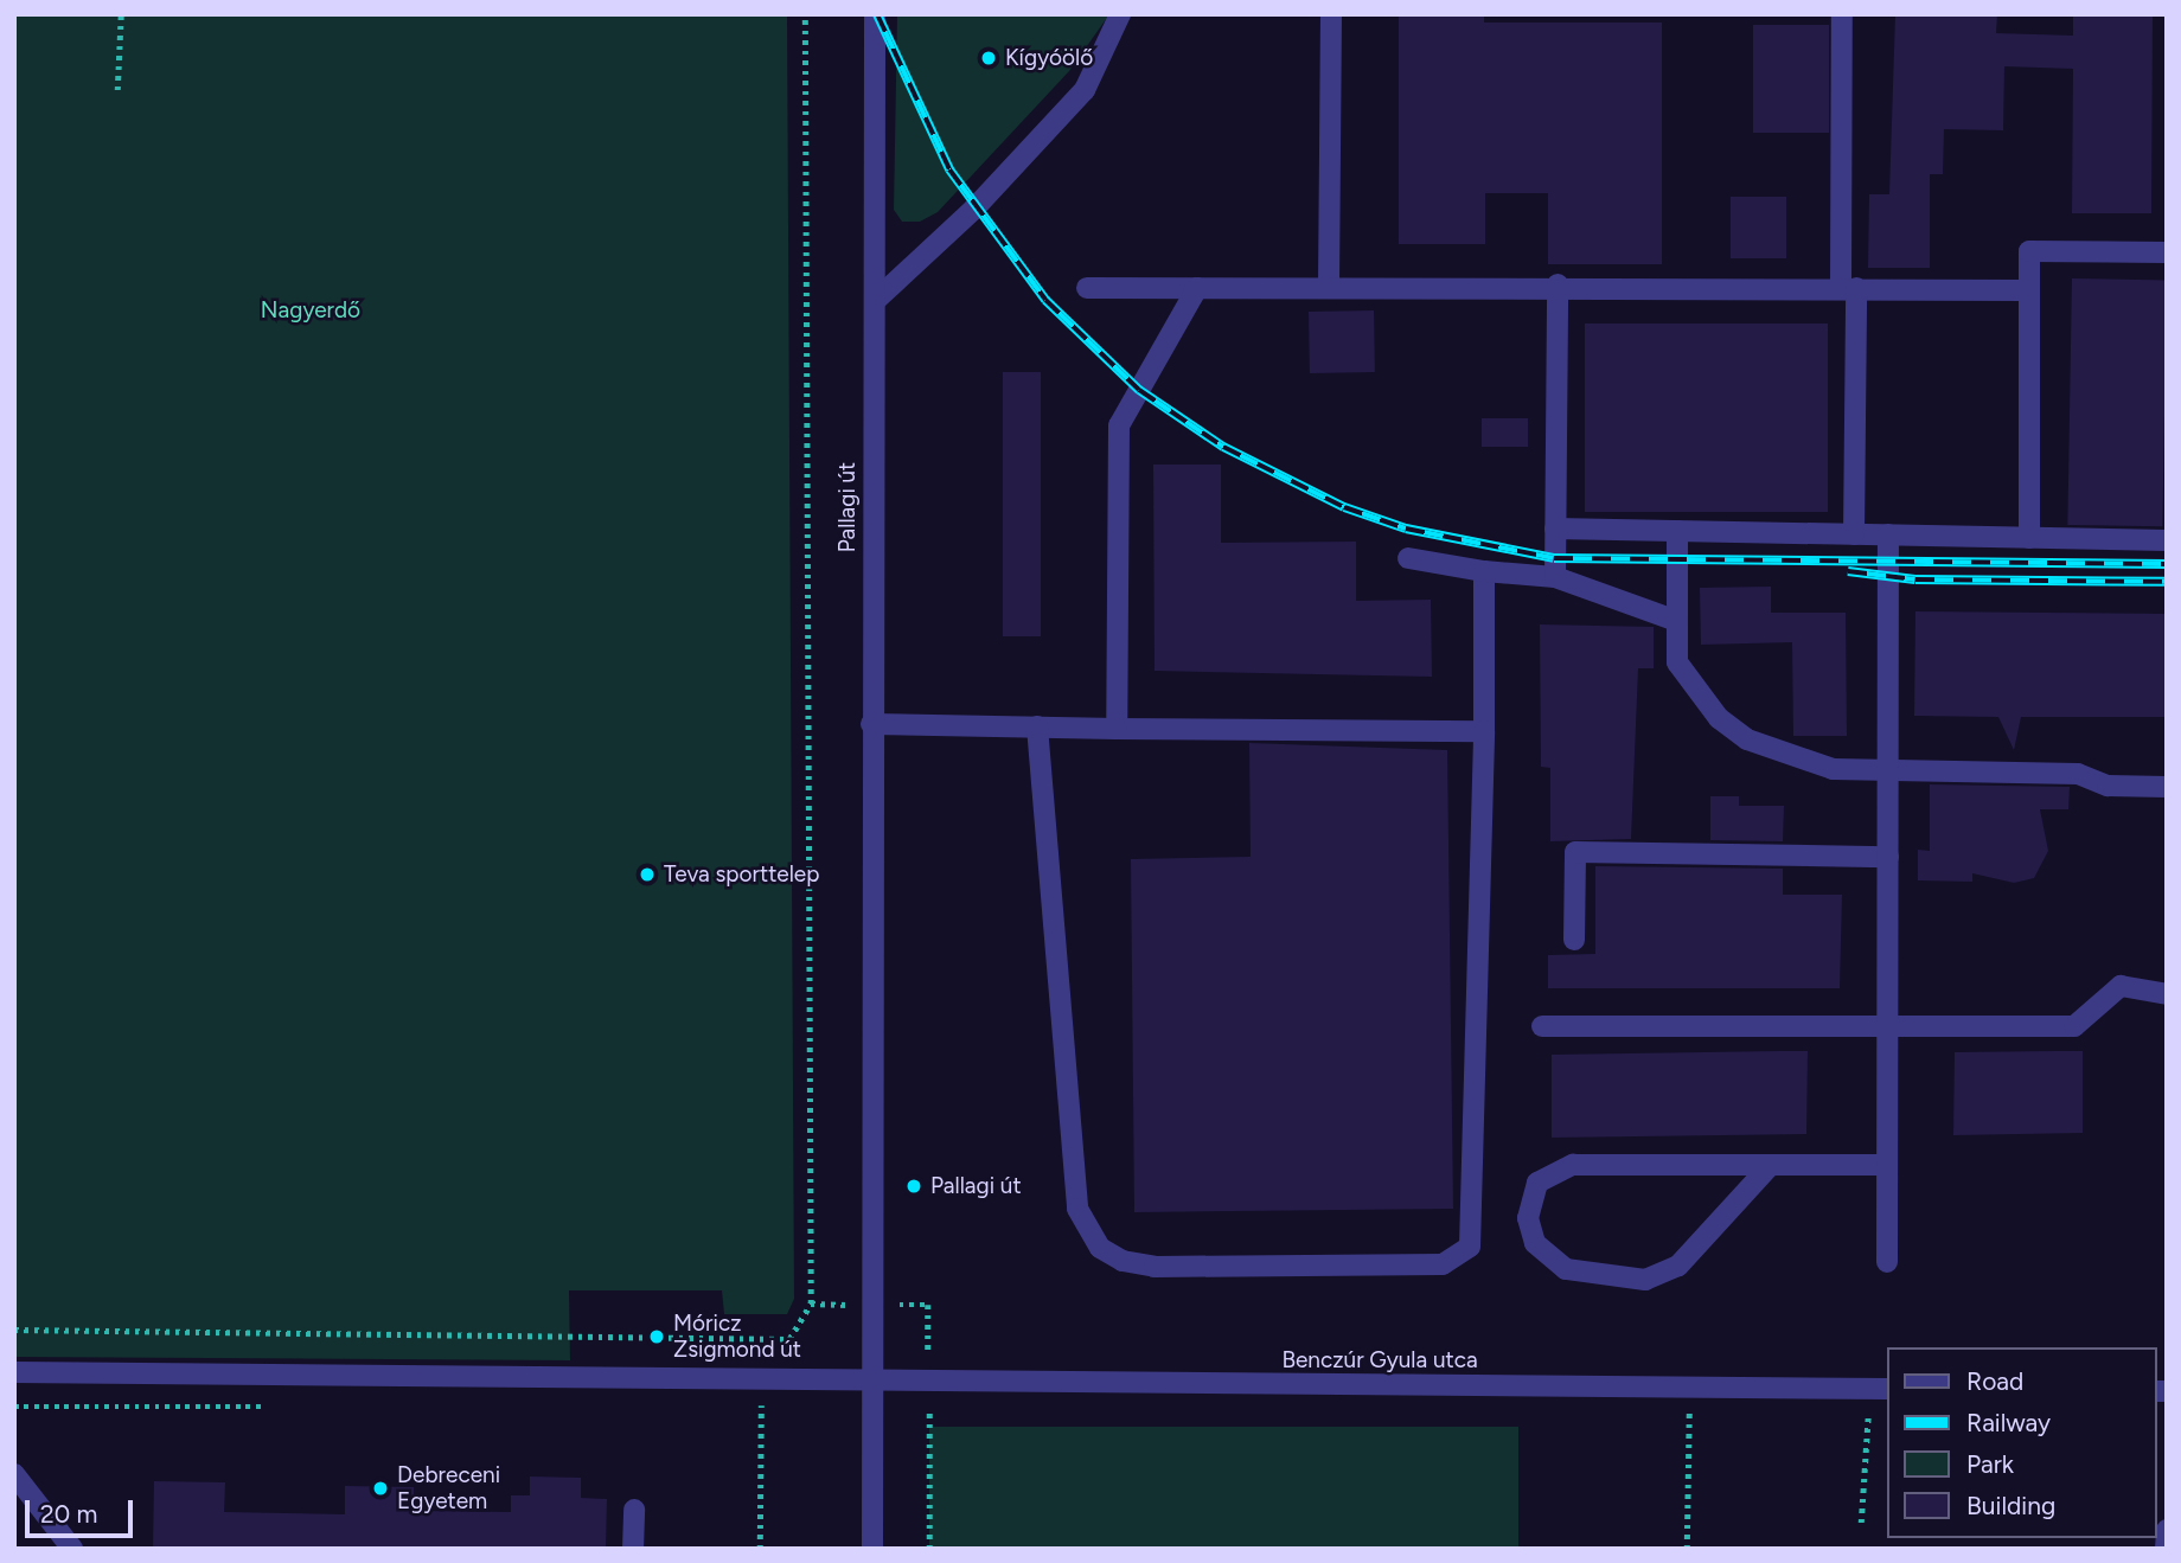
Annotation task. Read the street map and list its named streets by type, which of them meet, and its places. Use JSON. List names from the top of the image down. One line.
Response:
{"streets":{"street":["Pallagi út","Benczúr Gyula utca"]},"crossings":[["Pallagi út","Benczúr Gyula utca"]],"parks":["Nagyerdő"],"places":["Kígyóölő","Teva sporttelep","Pallagi út","Móricz Zsigmond út","Debreceni Egyetem"],"legend":["Road","Railway","Park","Building"],"scale_bar":"20 m"}
